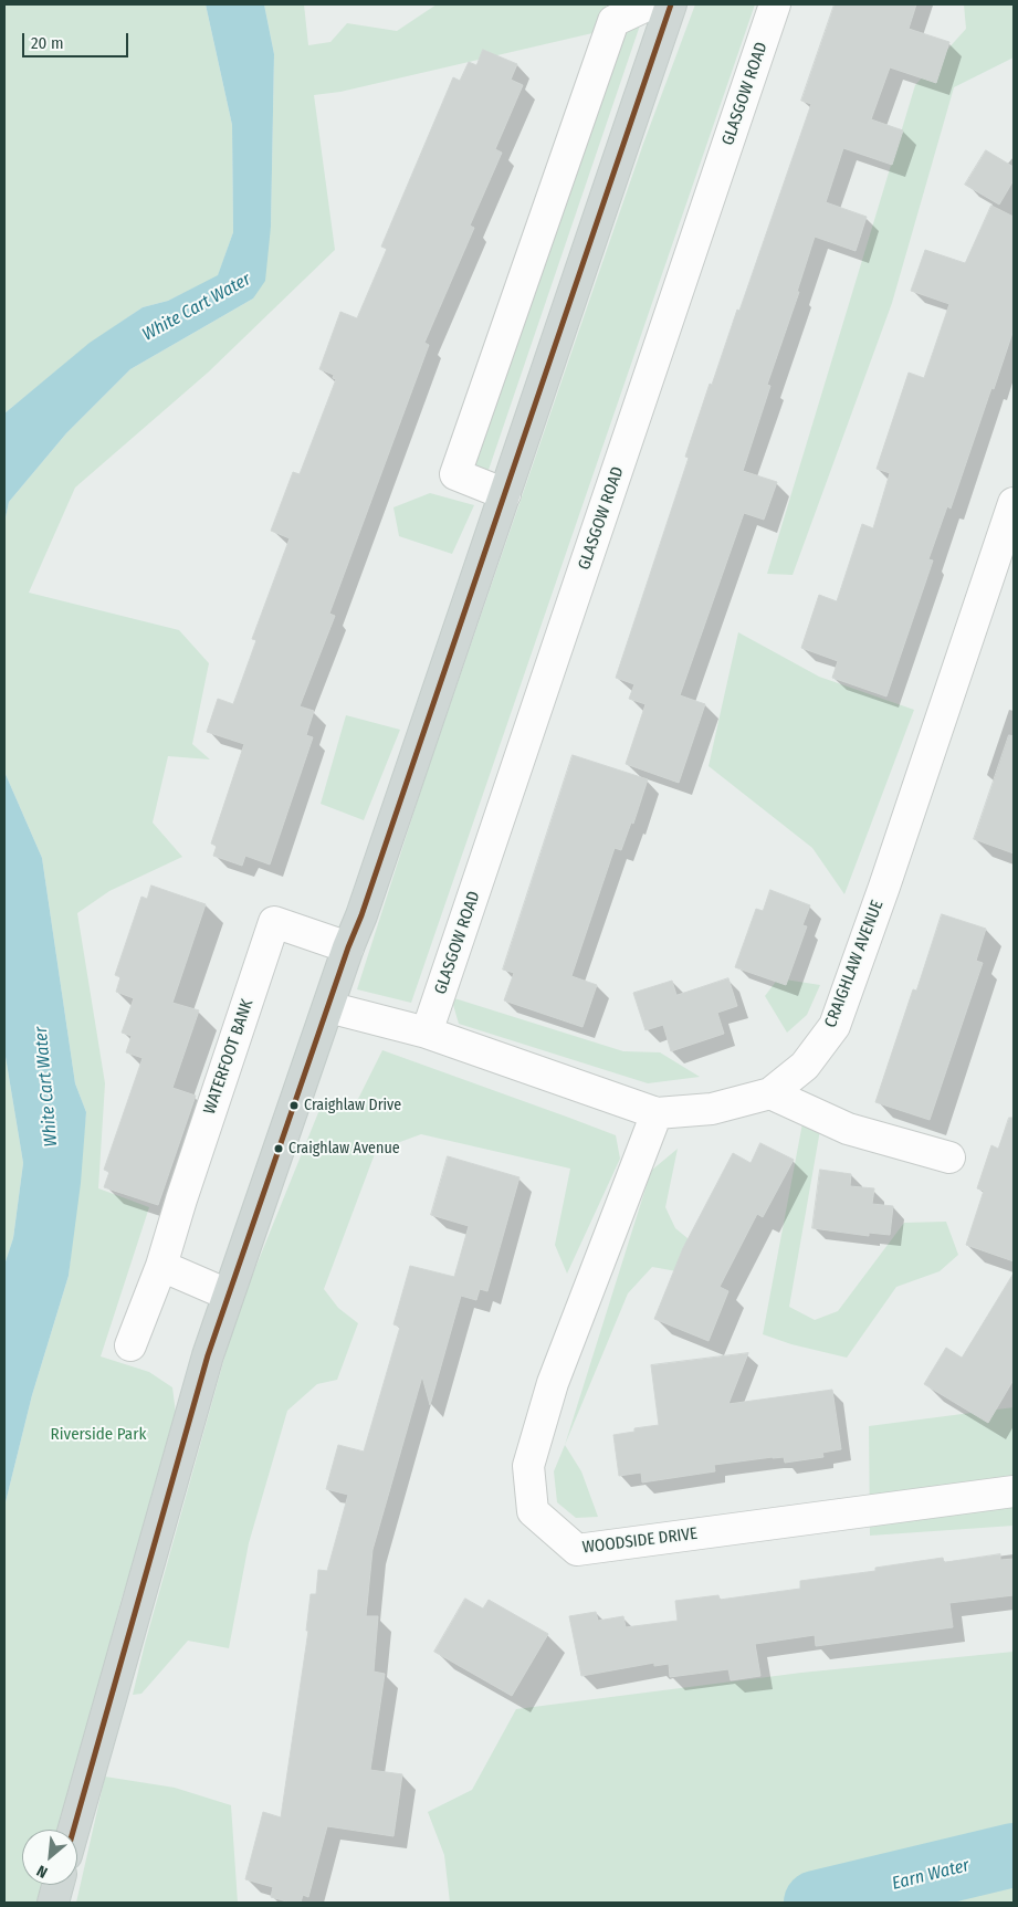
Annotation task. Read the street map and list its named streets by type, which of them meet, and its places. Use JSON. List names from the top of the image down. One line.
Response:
{"streets":{"street":["GLASGOW ROAD","CRAIGHLAW AVENUE","WATERFOOT BANK","WOODSIDE DRIVE"]},"crossings":[["GLASGOW ROAD","CRAIGHLAW AVENUE"],["CRAIGHLAW AVENUE","WOODSIDE DRIVE"]],"water":["White Cart Water","Earn Water"],"parks":["Riverside Park"],"places":["Craighlaw Drive","Craighlaw Avenue"],"scale_bar":"20 m","north":"bottom left"}
